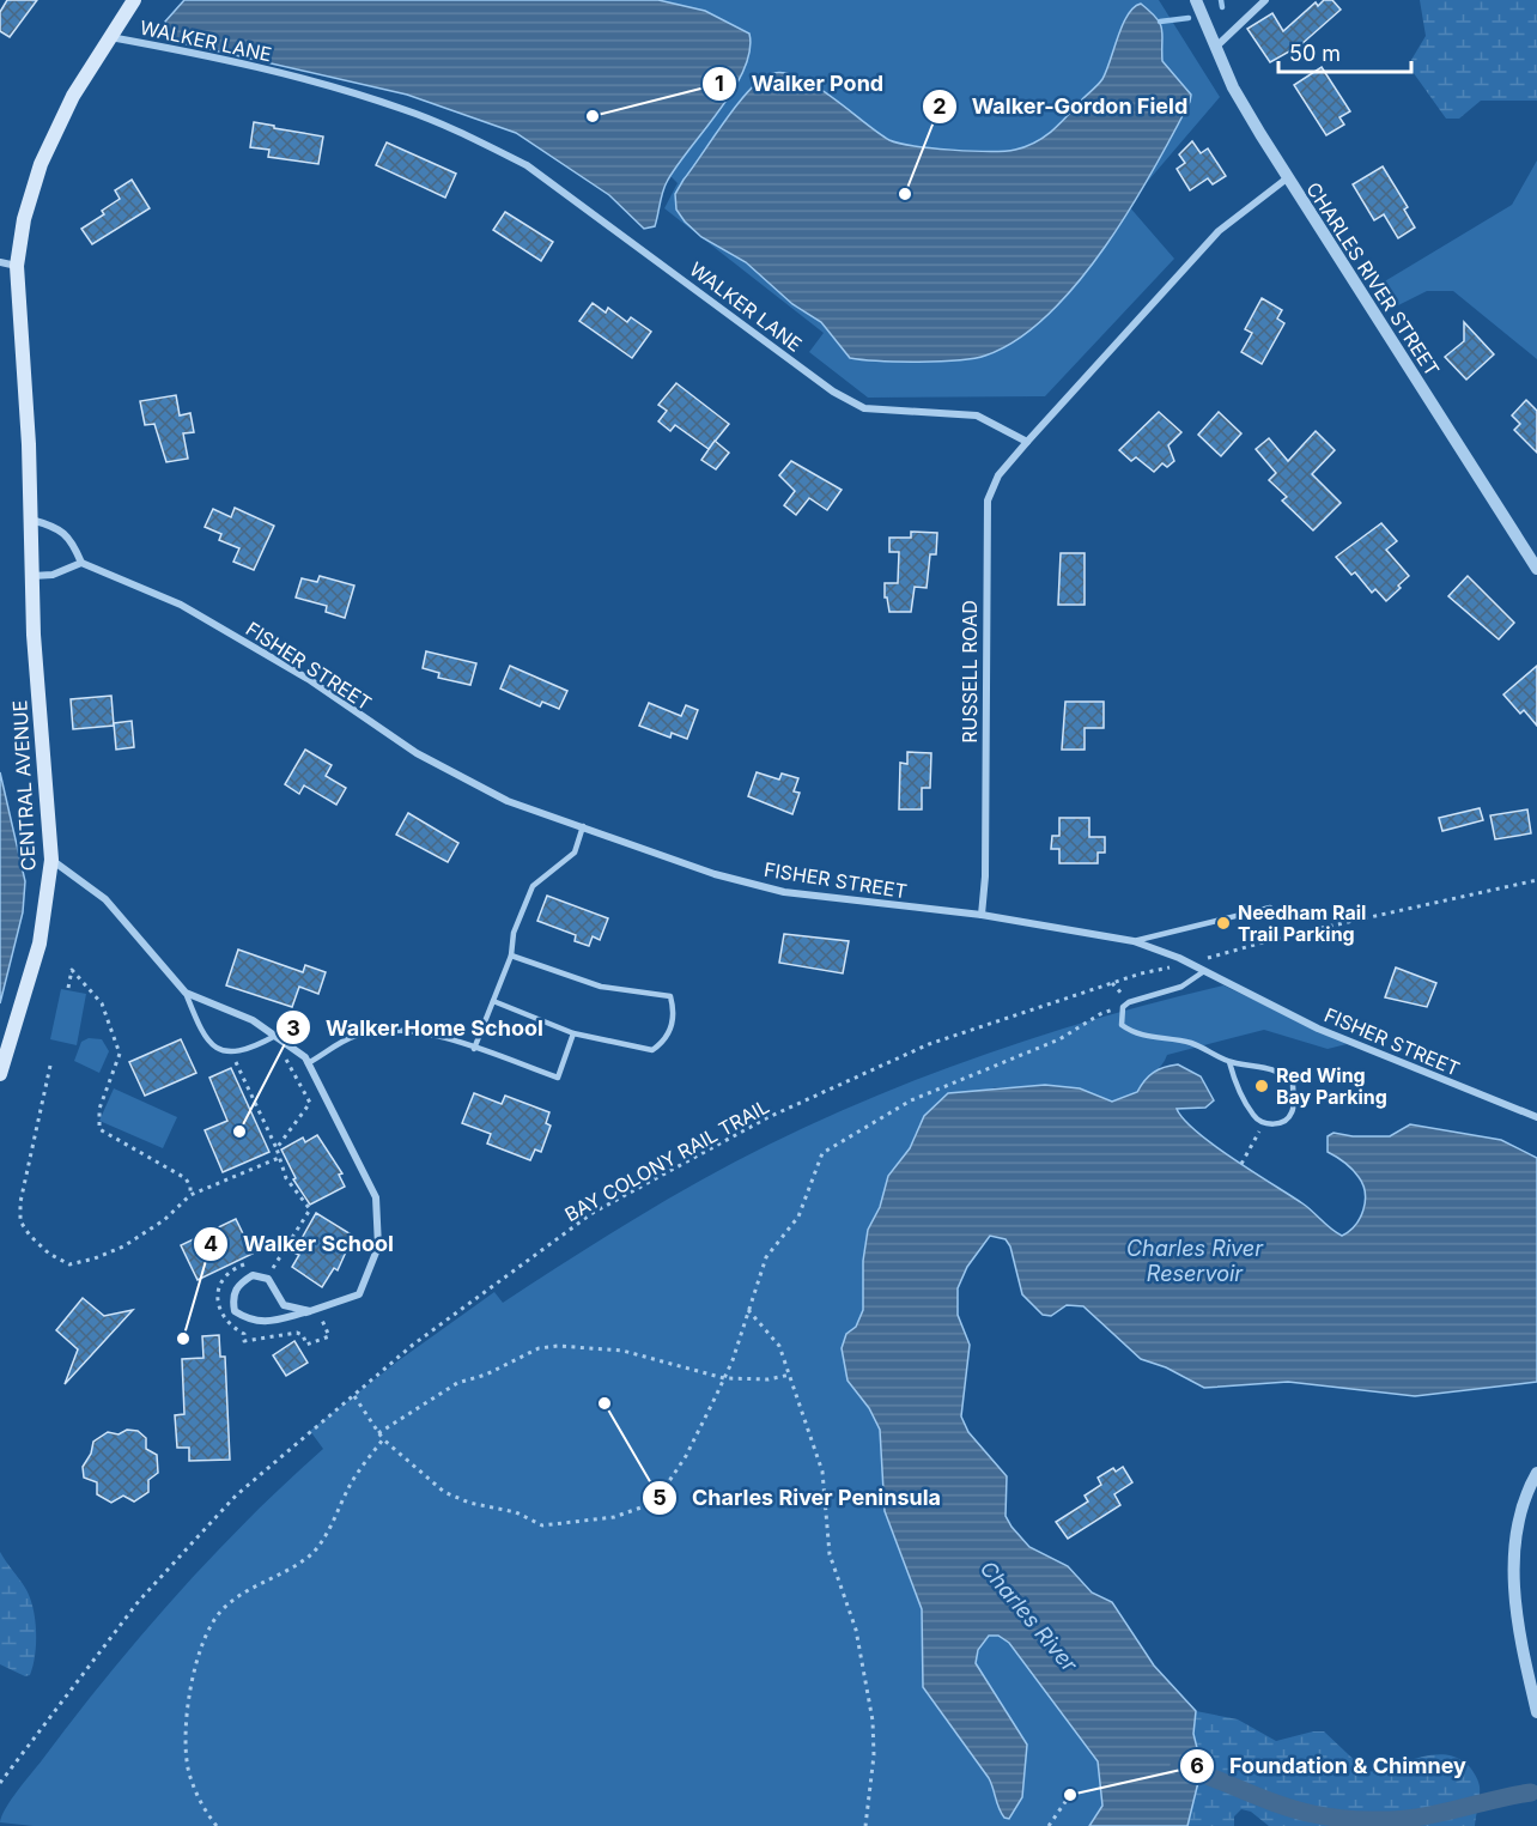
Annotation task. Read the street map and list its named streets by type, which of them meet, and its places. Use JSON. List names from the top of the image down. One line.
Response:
{"streets":{"main road":["CENTRAL AVENUE"],"street":["WALKER LANE","CHARLES RIVER STREET","FISHER STREET","RUSSELL ROAD"],"path":["BAY COLONY RAIL TRAIL"]},"crossings":[["WALKER LANE","RUSSELL ROAD"],["WALKER LANE","CENTRAL AVENUE"],["FISHER STREET","RUSSELL ROAD"],["FISHER STREET","BAY COLONY RAIL TRAIL"]],"water":["Charles River Reservoir","Charles River"],"places":["Walker Pond","Walker-Gordon Field","Needham Rail Trail Parking","Red Wing Bay Parking","Walker Home School","Walker School","Charles River Peninsula","Foundation & Chimney"],"scale_bar":"50 m"}
